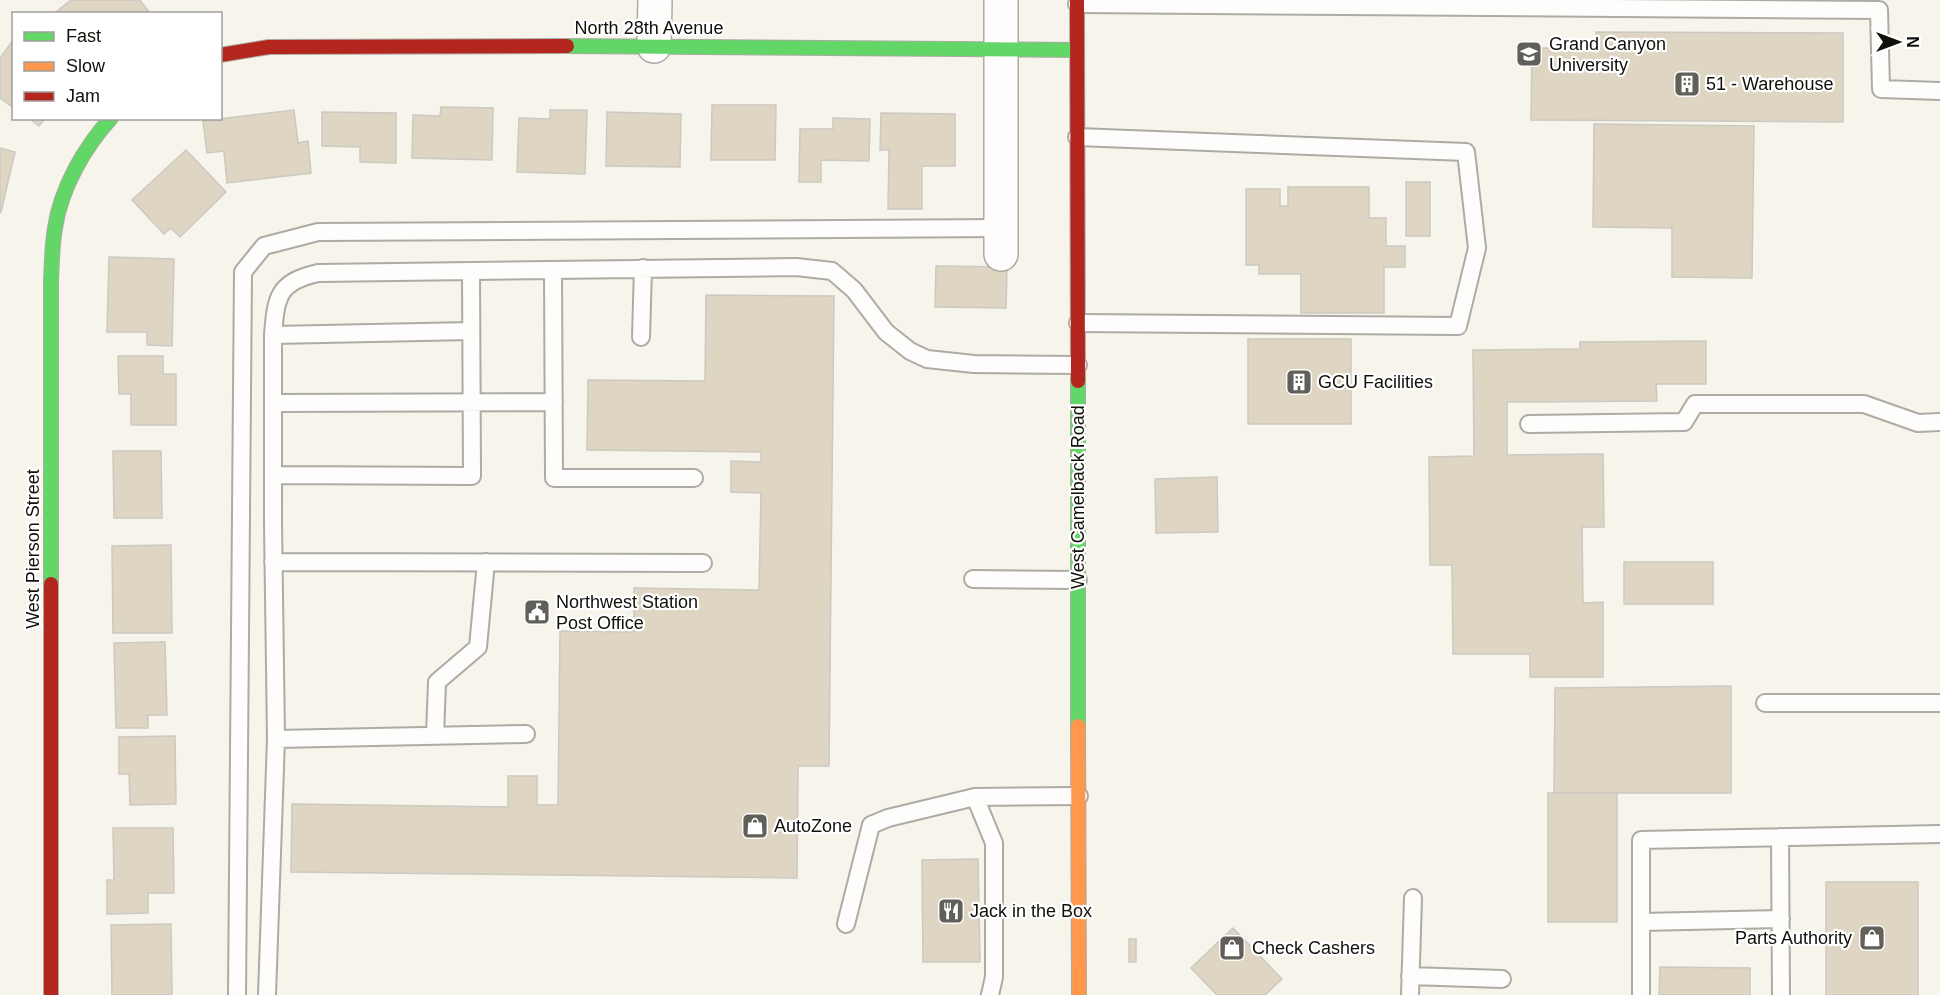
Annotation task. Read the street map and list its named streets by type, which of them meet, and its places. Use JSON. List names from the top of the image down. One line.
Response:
{"streets":{"street":["North 28th Avenue","West Camelback Road","West Pierson Street"]},"crossings":[["North 28th Avenue","West Camelback Road"]],"places":{"school or university":["Grand Canyon University"],"building":["51 - Warehouse","GCU Facilities"],"public building":["Northwest Station Post Office"],"shop":["AutoZone","Parts Authority","Check Cashers"],"restaurant":["Jack in the Box"]},"legend":["Fast","Slow","Jam"],"north":"right"}
